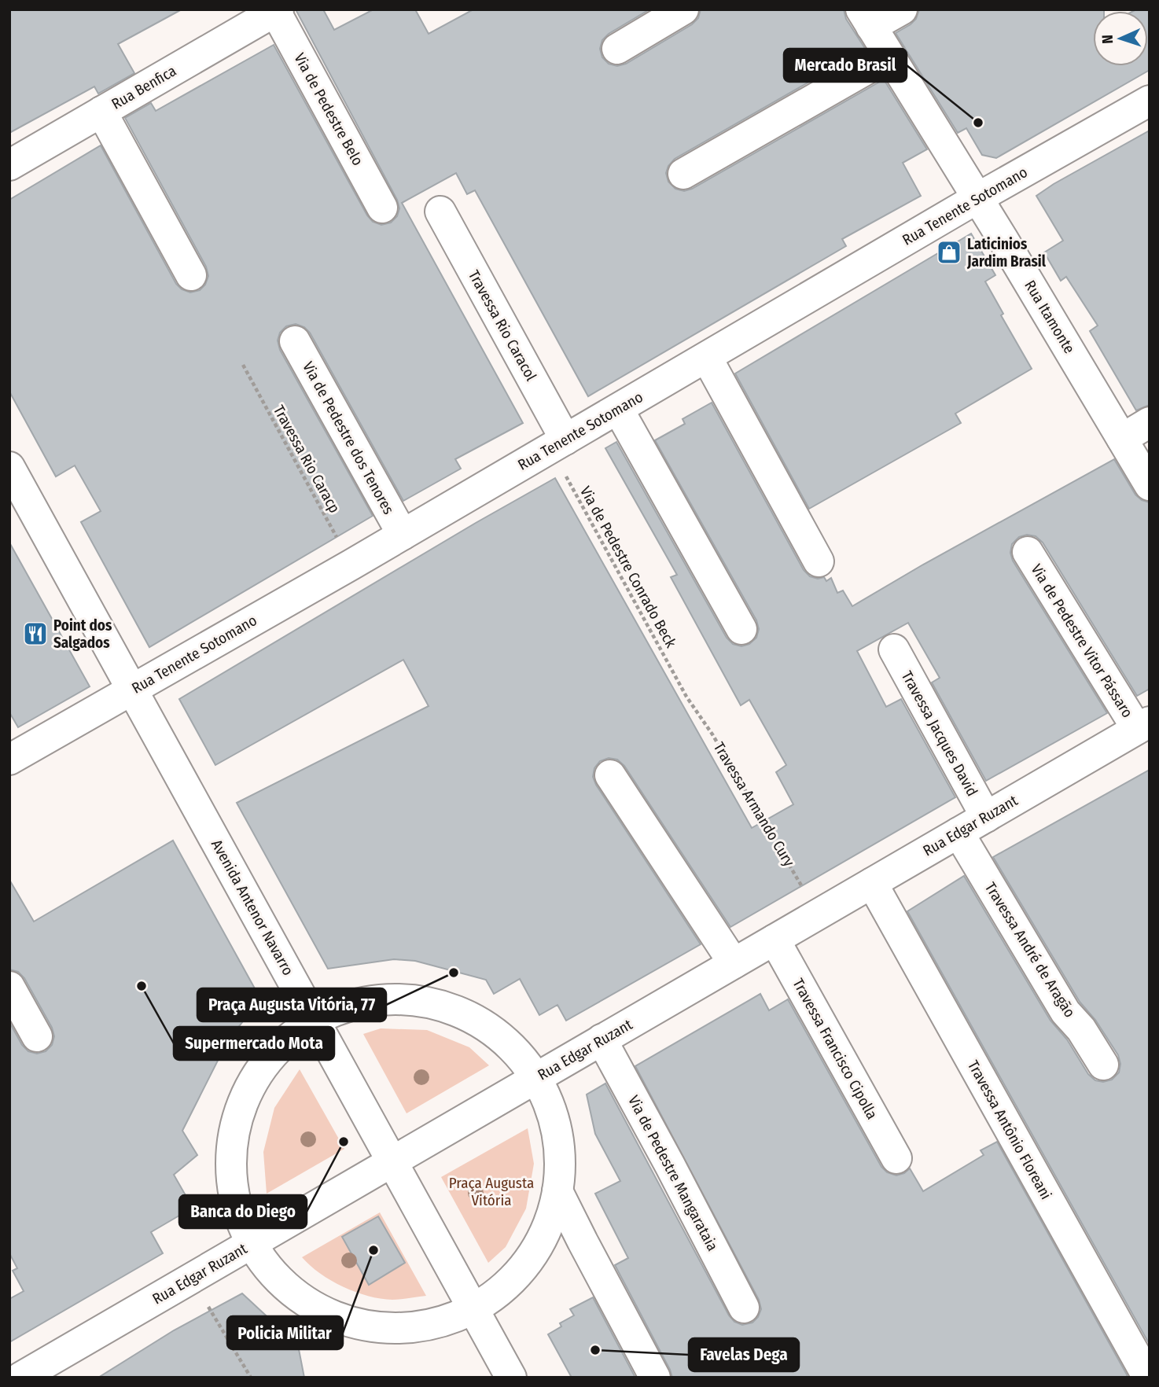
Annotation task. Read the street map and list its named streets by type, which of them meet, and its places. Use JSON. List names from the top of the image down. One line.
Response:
{"streets":{"street":["Rua Benfica","Via de Pedestre Belo","Rua Tenente Sotomano","Rua Itamonte","Travessa Rio Caracol","Via de Pedestre dos Tenores","Via de Pedestre Vitor Pássaro","Travessa Jacques David","Rua Edgar Ruzant","Avenida Antenor Navarro","Travessa André de Aragão","Travessa Francisco Cipolla","Travessa Antônio Floreani","Via de Pedestre Mangarataia"],"path":["Travessa Rio Caracp","Via de Pedestre Conrado Beck","Travessa Armando Cury"]},"crossings":[["Rua Benfica","Via de Pedestre Belo"],["Rua Tenente Sotomano","Rua Itamonte"],["Rua Tenente Sotomano","Travessa Rio Caracol"],["Rua Tenente Sotomano","Via de Pedestre dos Tenores"],["Rua Tenente Sotomano","Travessa Rio Caracp"],["Rua Tenente Sotomano","Via de Pedestre Conrado Beck"],["Rua Tenente Sotomano","Avenida Antenor Navarro"],["Travessa Rio Caracol","Via de Pedestre Conrado Beck"],["Via de Pedestre Conrado Beck","Travessa Armando Cury"],["Via de Pedestre Vitor Pássaro","Rua Edgar Ruzant"],["Travessa Jacques David","Rua Edgar Ruzant"],["Travessa Armando Cury","Rua Edgar Ruzant"],["Rua Edgar Ruzant","Avenida Antenor Navarro"],["Rua Edgar Ruzant","Travessa André de Aragão"],["Rua Edgar Ruzant","Travessa Francisco Cipolla"],["Rua Edgar Ruzant","Travessa Antônio Floreani"],["Rua Edgar Ruzant","Via de Pedestre Mangarataia"]],"parks":["Praça Augusta Vitória"],"places":{"other":["Mercado Brasil","Praça Augusta Vitória, 77","Supermercado Mota","Banca do Diego","Policia Militar","Favelas Dega"],"shop":["Laticinios Jardim Brasil"],"restaurant":["Point dos Salgados"]},"north":"left"}
